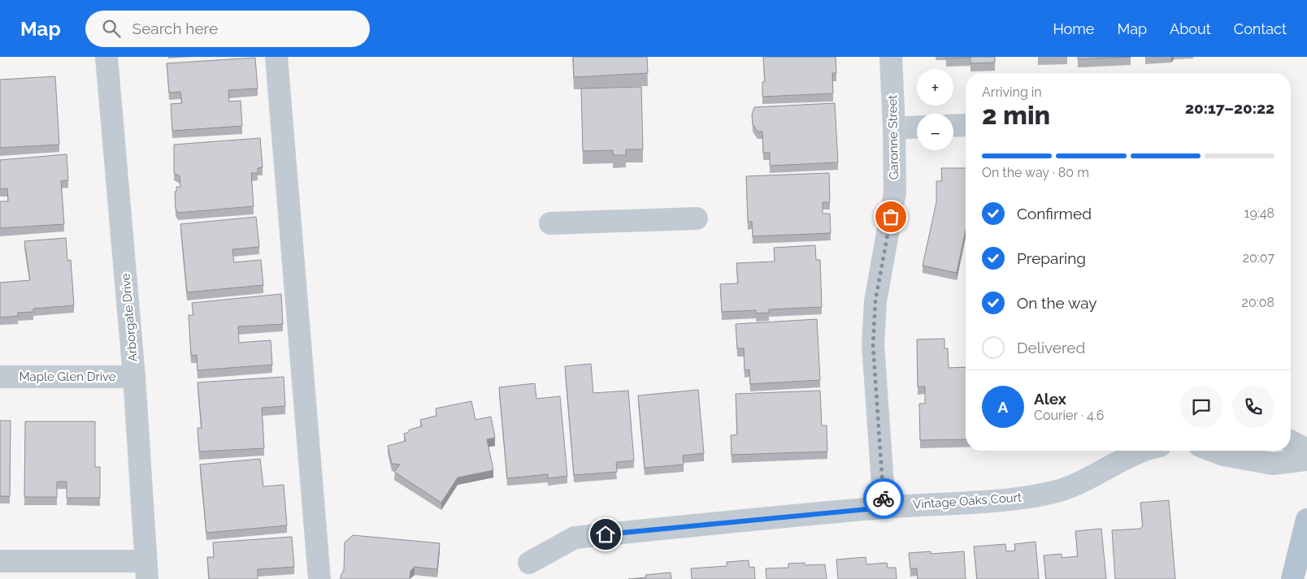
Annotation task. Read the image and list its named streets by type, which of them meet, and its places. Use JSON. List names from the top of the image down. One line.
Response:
{"streets":{"street":["Garonne Street","Arborgate Drive","Maple Glen Drive","Vintage Oaks Court"]},"crossings":[["Garonne Street","Vintage Oaks Court"],["Arborgate Drive","Maple Glen Drive"]],"page":{"header":"Map","search":"Search here","nav":["Home","Map","About","Contact"],"map_buttons":["+","−"],"heading":["2 min","Arriving in","20:17–20:22"],"panel":["Alex","Courier · 4.6"],"bar":"On the way · 80 m","list":[["Confirmed","19:48"],["Preparing","20:07"],["On the way","20:08"],"Delivered"],"round":"A"}}
